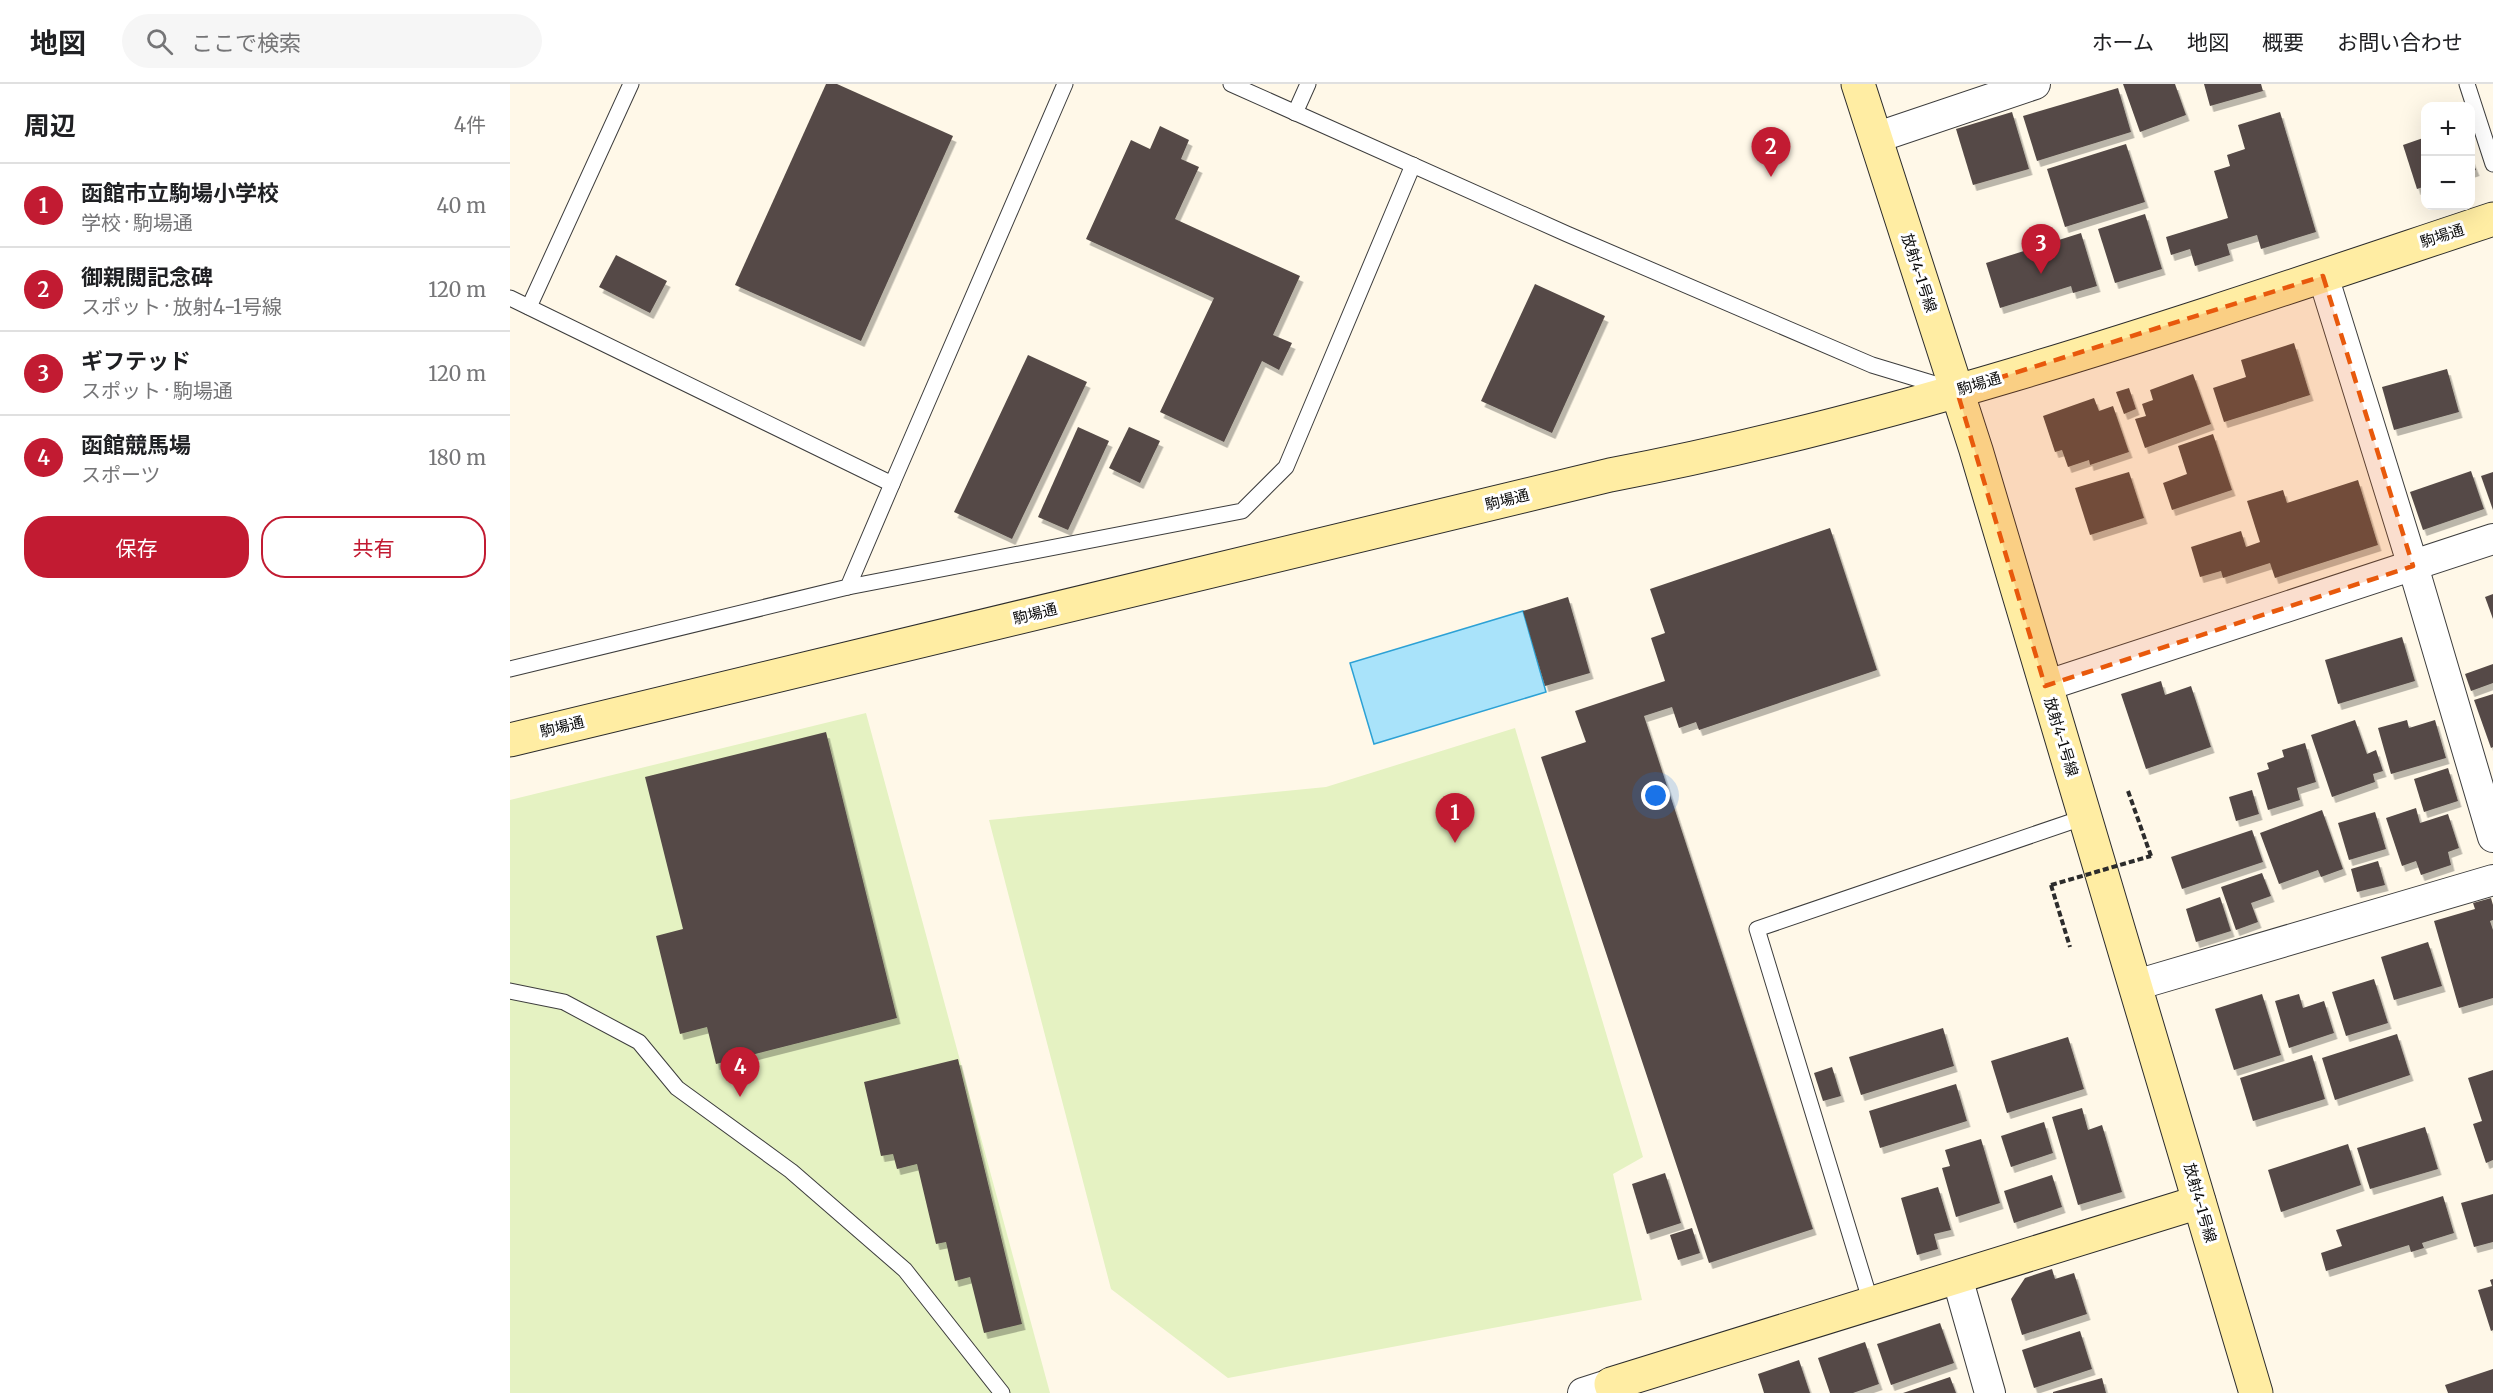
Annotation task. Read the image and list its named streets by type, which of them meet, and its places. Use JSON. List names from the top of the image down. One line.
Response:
{"streets":{"street":["駒場通","放射4-1号線"]},"crossings":[["駒場通","放射4-1号線"]],"page":{"header":"地図","search":"ここで検索","nav":["ホーム","地図","概要","お問い合わせ"],"heading":["周辺","4件"],"map_buttons":["+","−"],"pins":["2","3","1","4"],"list":[{"mark":"1","name":"函館市立駒場小学校","note":"学校 · 駒場通","value":"40 m"},{"mark":"2","name":"御親閲記念碑","note":"スポット · 放射4-1号線","value":"120 m"},{"mark":"3","name":"ギフテッド","note":"スポット · 駒場通","value":"120 m"},{"mark":"4","name":"函館競馬場","note":"スポーツ","value":"180 m"}],"buttons":["保存","共有"]}}
